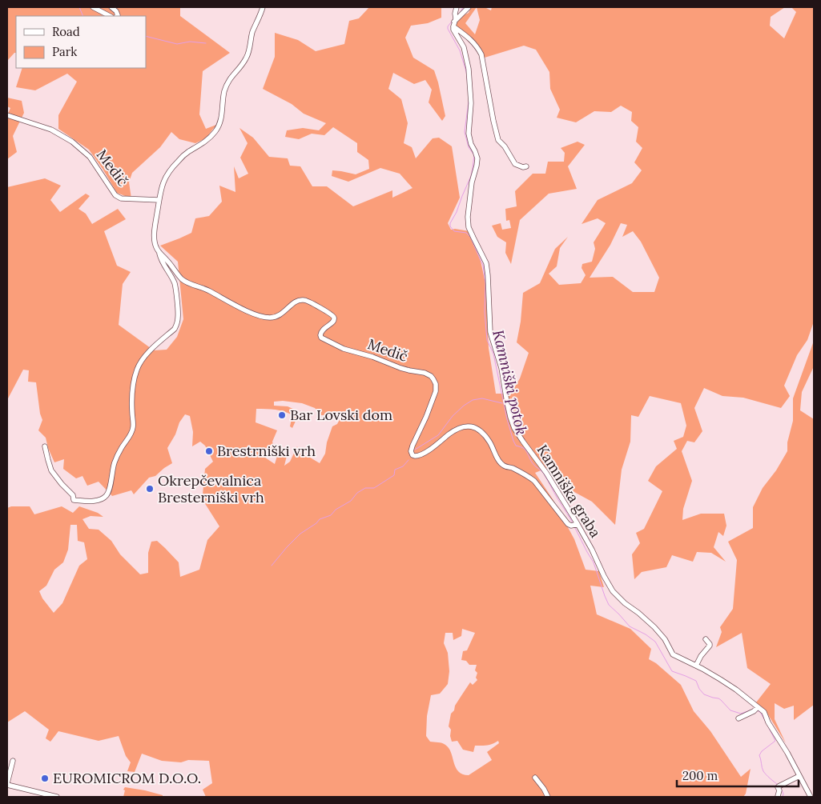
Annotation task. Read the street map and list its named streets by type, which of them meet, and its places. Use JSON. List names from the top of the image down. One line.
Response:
{"streets":{"street":["Medič","Kamniška graba"]},"crossings":[["Medič","Kamniška graba"]],"water":["Kamniški potok"],"places":["Bar Lovski dom","Brestrniški vrh","Okrepčevalnica Bresterniški vrh","EUROMICROM D.O.O."],"legend":["Road","Park"],"scale_bar":"200 m"}
